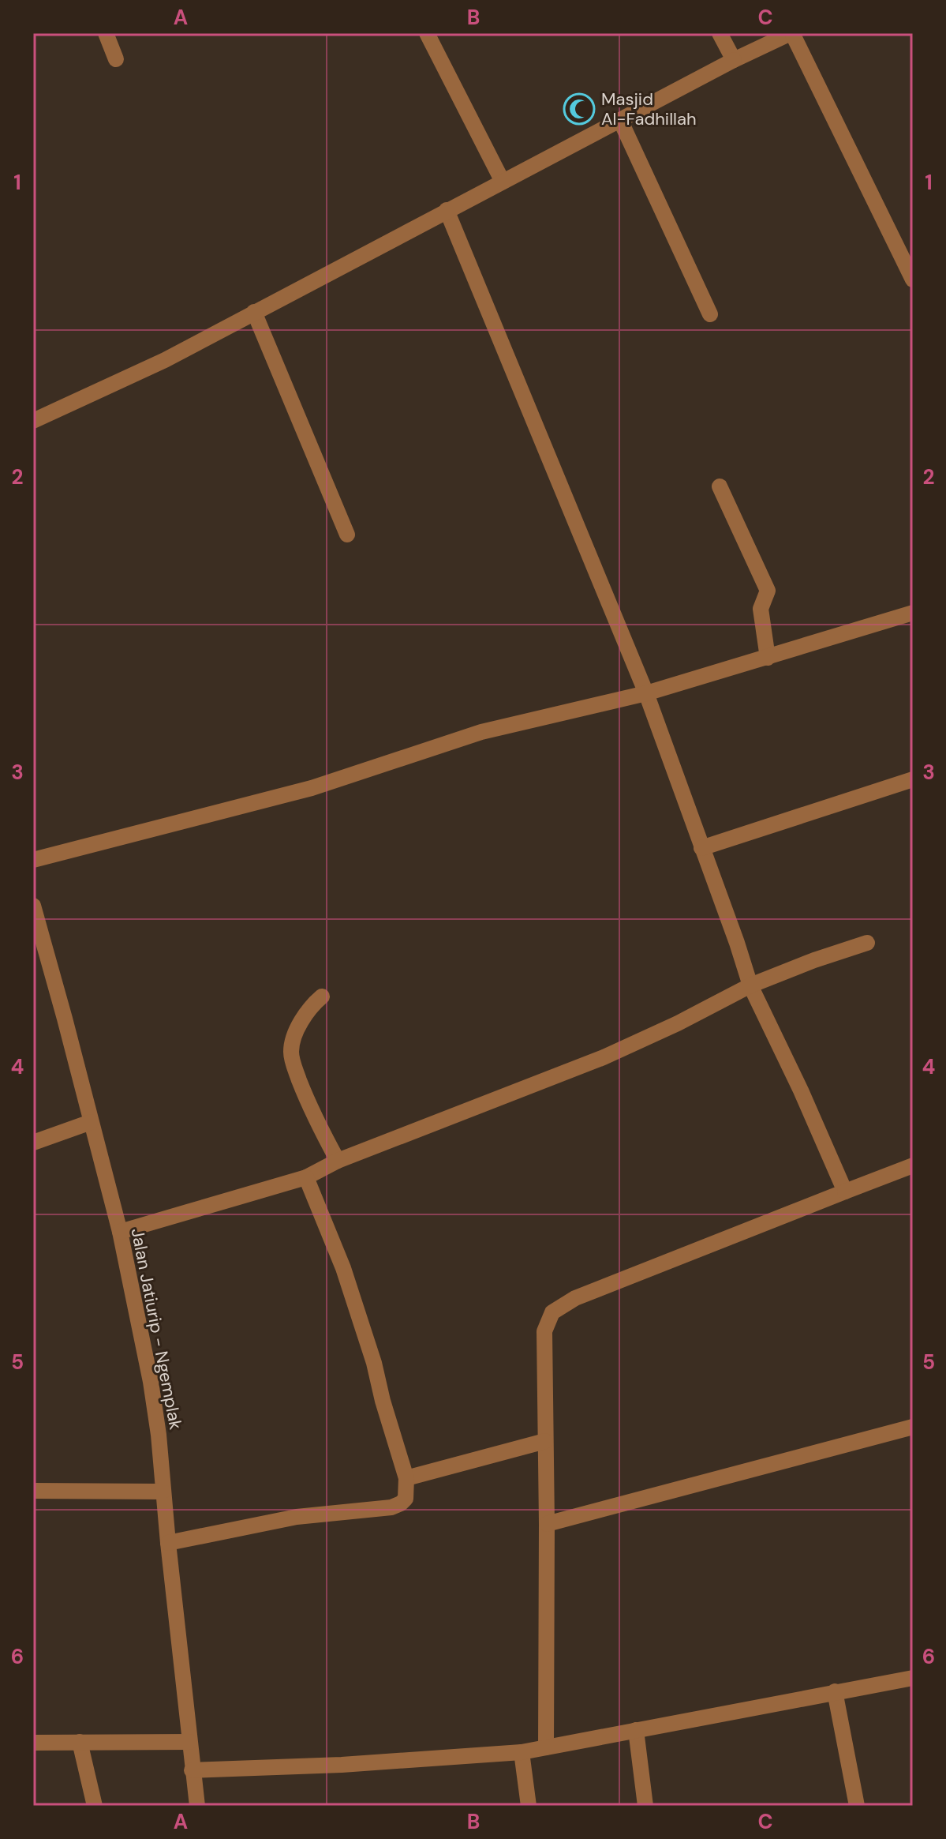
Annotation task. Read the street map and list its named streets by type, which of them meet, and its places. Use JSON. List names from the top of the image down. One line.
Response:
{"streets":{"street":["Jalan Jatiurip - Ngemplak"]},"places":{"mosque":["Masjid Al-Fadhillah"]},"grid":{"columns":["A","B","C"],"rows":["1","2","3","4","5","6"]}}
